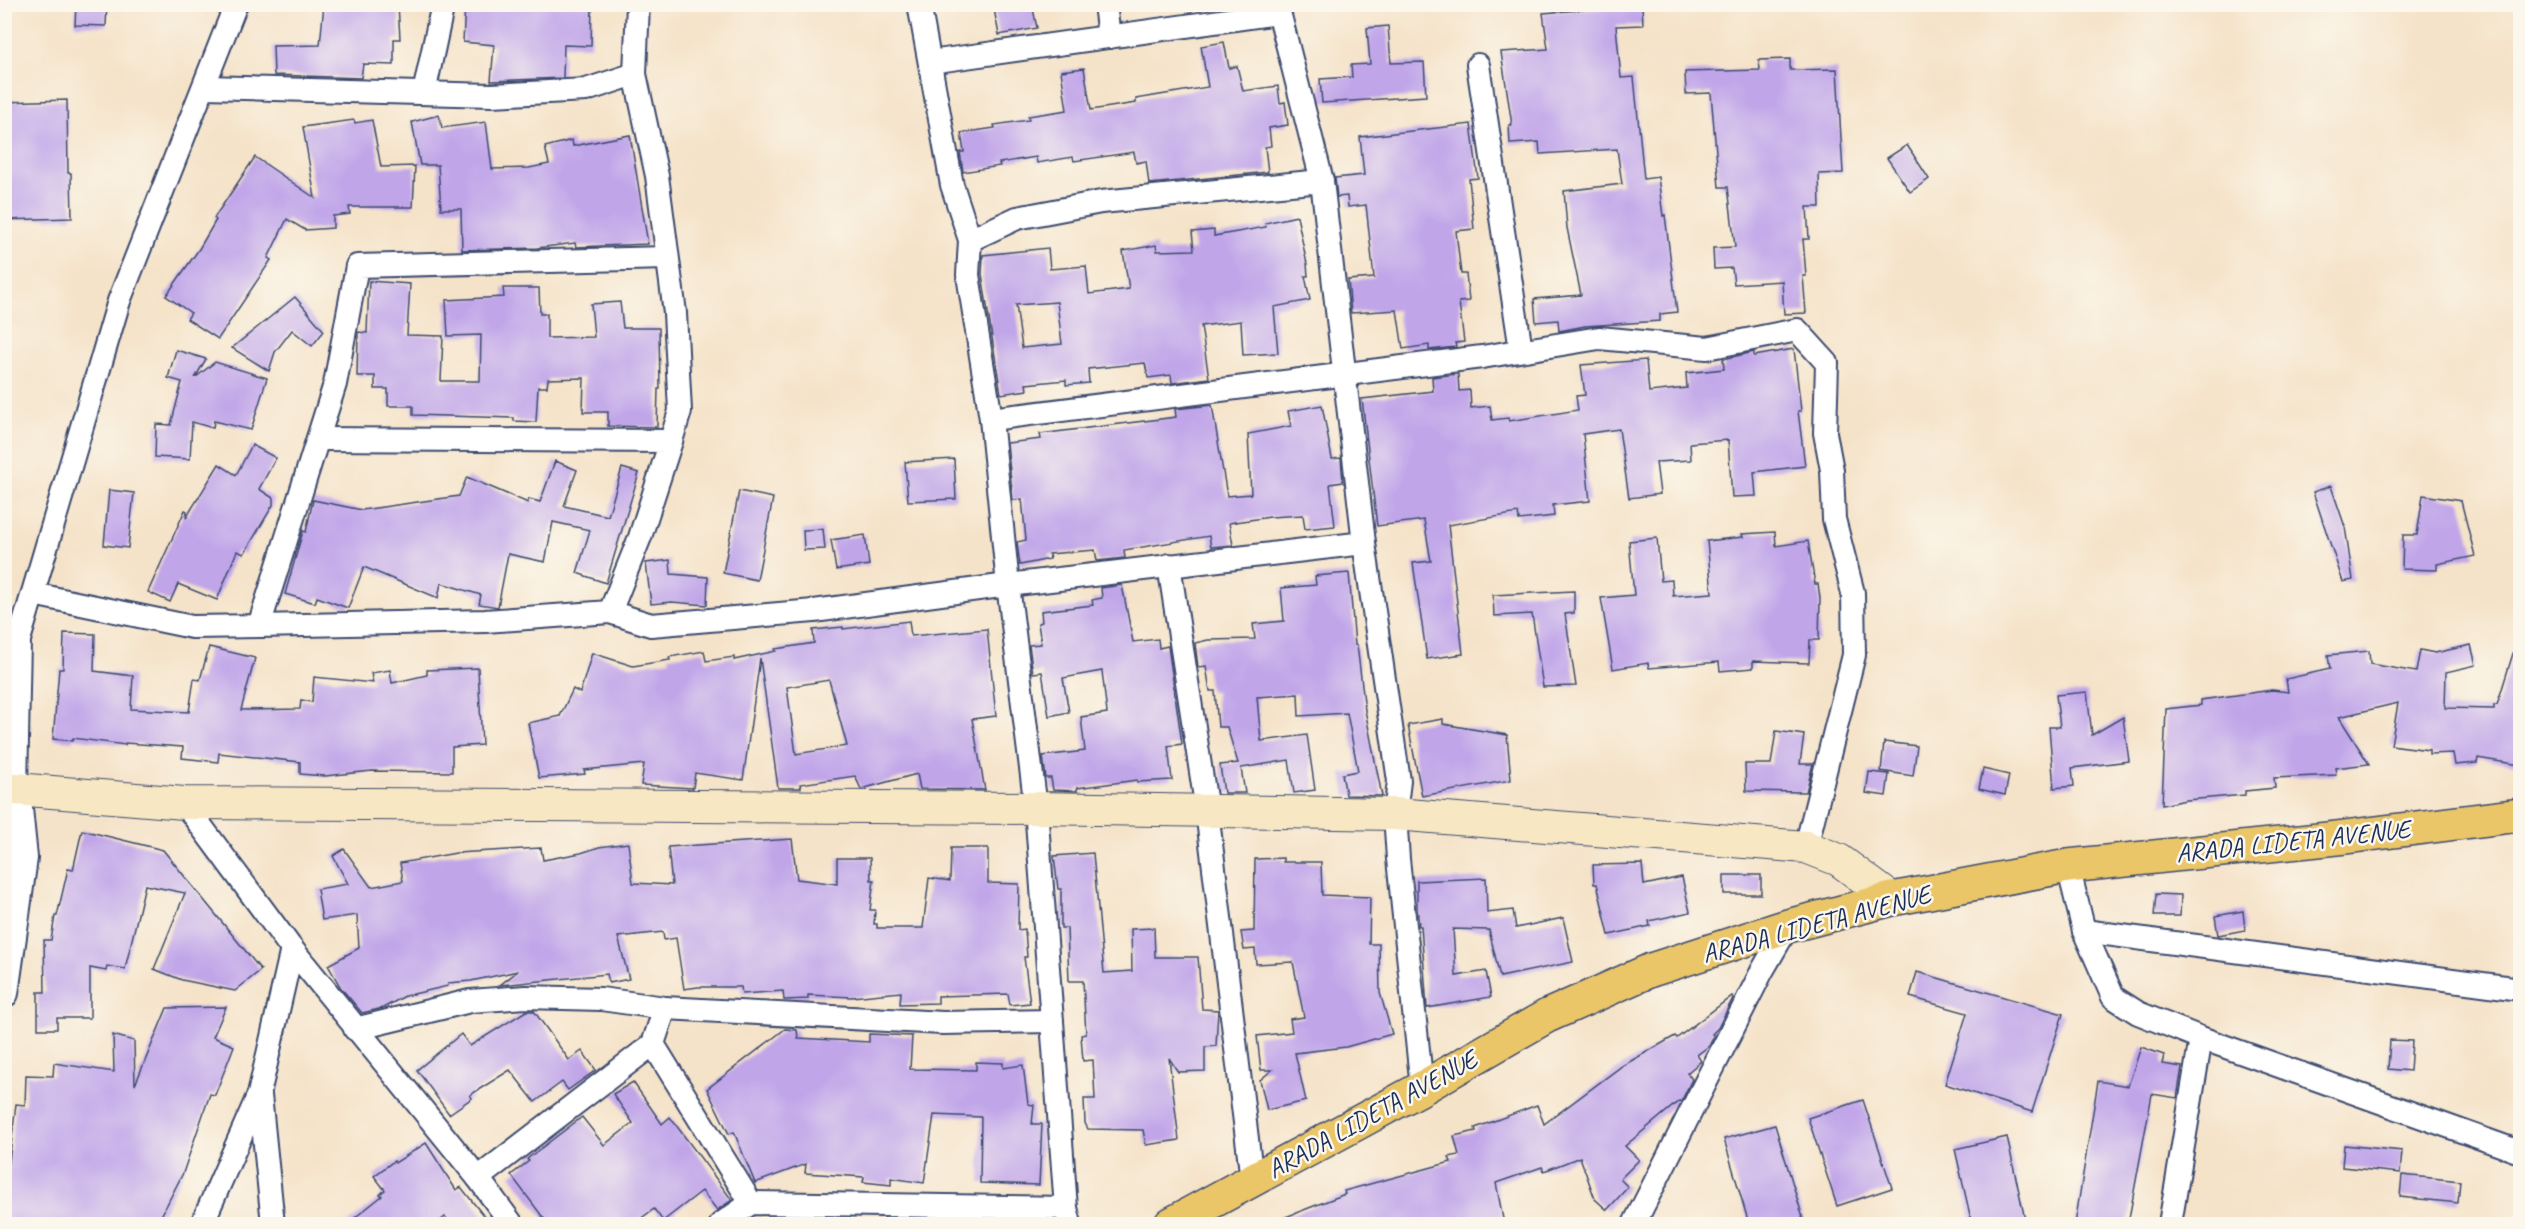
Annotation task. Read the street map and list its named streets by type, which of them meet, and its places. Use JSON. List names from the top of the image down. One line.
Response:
{"streets":{"highway":["ARADA LIDETA AVENUE"]}}
